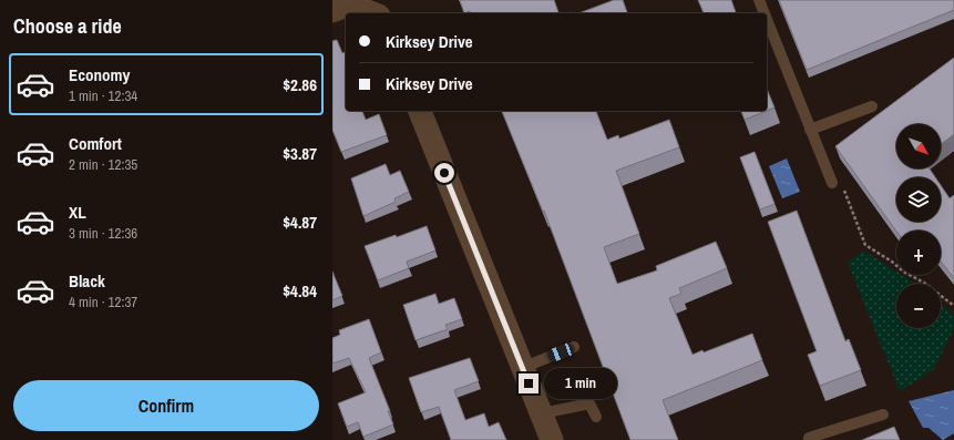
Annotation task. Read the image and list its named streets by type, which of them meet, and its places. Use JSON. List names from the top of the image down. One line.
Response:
{"north":"bottom right","page":{"heading":"Choose a ride","banner":["Kirksey Drive","Kirksey Drive"],"list":[{"name":"Economy","note":"1 min · 12:34","value":"$2.86"},{"name":"Comfort","note":"2 min · 12:35","value":"$3.87"},{"name":"XL","note":"3 min · 12:36","value":"$4.87"},{"name":"Black","note":"4 min · 12:37","value":"$4.84"}],"map_buttons":["+","−"],"bubble":"1 min","buttons":"Confirm"}}
